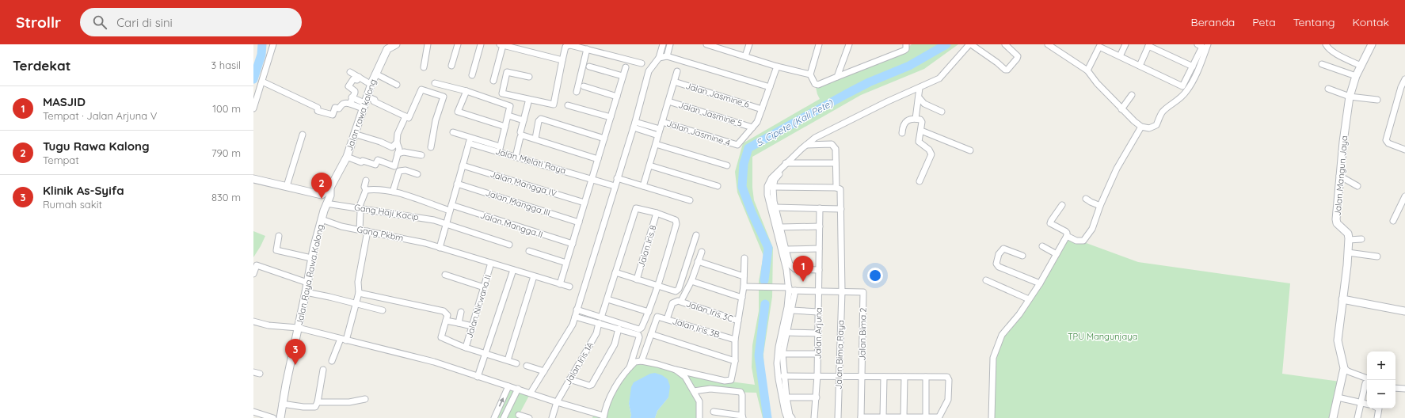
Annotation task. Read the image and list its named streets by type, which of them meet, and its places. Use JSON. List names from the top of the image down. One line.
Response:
{"streets":{"street":["Jalan Jasmine 6","Jalan Jasmine 5","Jalan rawa kalong","Jalan Jasmine 4","Jalan Melati Raya","Jalan Mangun Jaya","Jalan Mangga IV","Jalan Mangga III","Gang Haji Kacip","Jalan Mangga II","Gang Pkbm","Jalan Iris 8","Jalan Raya Rawa Kalong","Jalan Nirwana II","Jalan Iris 3C","Jalan Iris 3B","Jalan Arjuna","Jalan Bima 2","Jalan Bima Raya","Jalan Iris 1A"]},"crossings":[["Jalan Jasmine 5","Jalan Jasmine 4"],["Jalan rawa kalong","Jalan Raya Rawa Kalong"],["Gang Haji Kacip","Jalan Raya Rawa Kalong"],["Gang Pkbm","Jalan Raya Rawa Kalong"],["Gang Pkbm","Jalan Nirwana II"],["Jalan Bima 2","Jalan Bima Raya"]],"water":["S. Cipete (Kali Pete)"],"parks":["TPU Mangunjaya"],"page":{"header":"Strollr","search":"Cari di sini","nav":["Beranda","Peta","Tentang","Kontak"],"heading":["Terdekat","3 hasil"],"list":[{"mark":"1","name":"MASJID","note":"Tempat · Jalan Arjuna V","value":"100 m"},{"mark":"2","name":"Tugu Rawa Kalong","note":"Tempat","value":"790 m"},{"mark":"3","name":"Klinik As-Syifa","note":"Rumah sakit","value":"830 m"}],"pins":["2","1","3"],"map_buttons":["+","−"]}}
